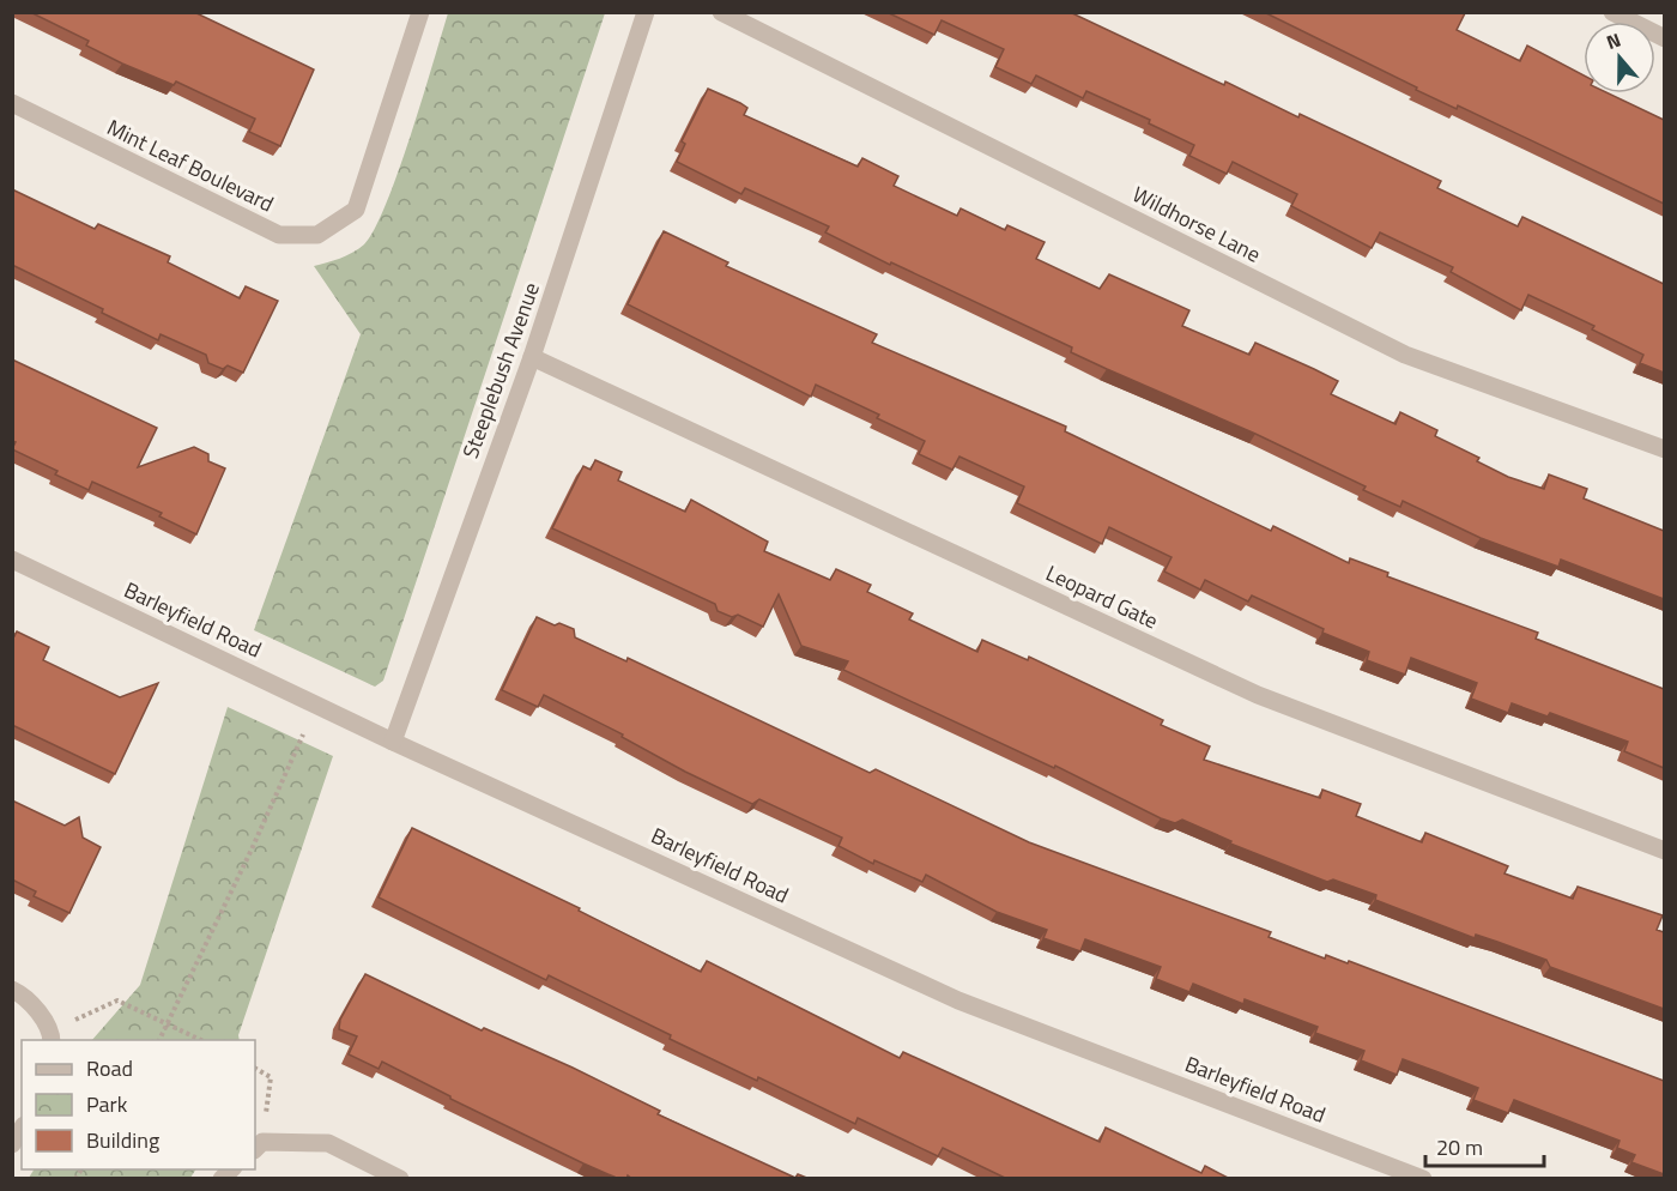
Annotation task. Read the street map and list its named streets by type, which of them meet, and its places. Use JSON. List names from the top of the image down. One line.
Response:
{"streets":{"street":["Mint Leaf Boulevard","Wildhorse Lane","Steeplebush Avenue","Leopard Gate","Barleyfield Road"]},"crossings":[["Steeplebush Avenue","Leopard Gate"],["Steeplebush Avenue","Barleyfield Road"]],"legend":["Road","Park","Building"],"scale_bar":"20 m","north":"top"}
